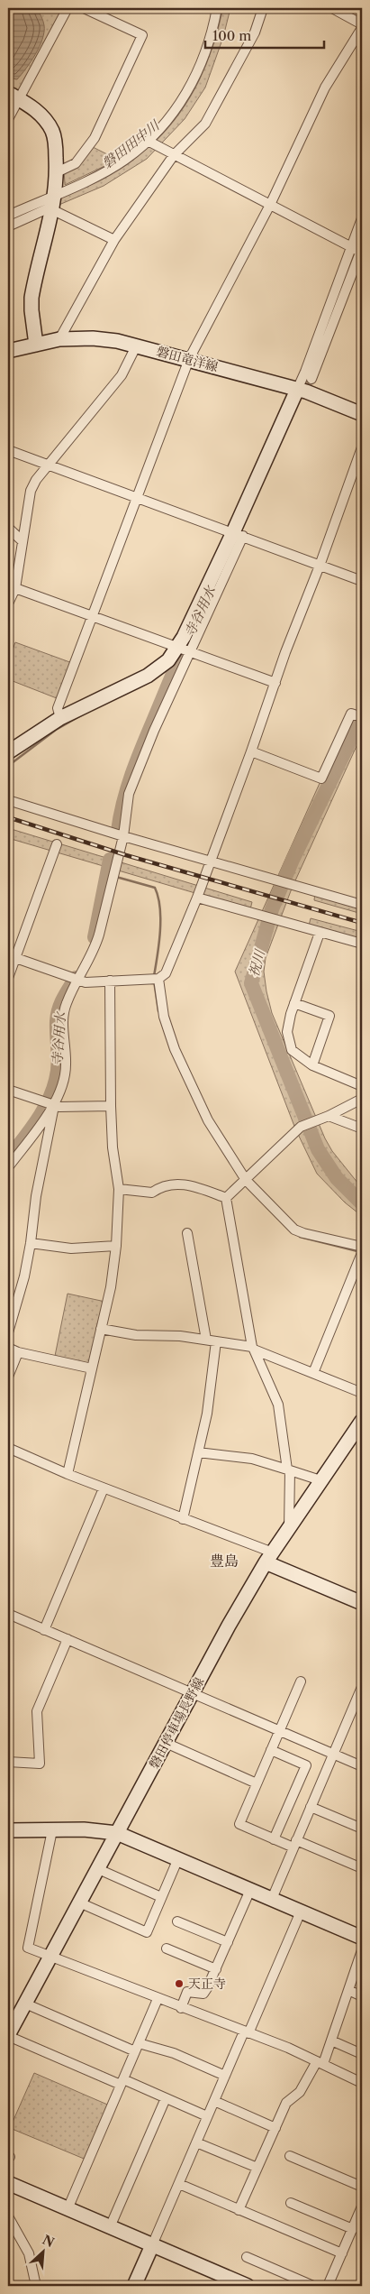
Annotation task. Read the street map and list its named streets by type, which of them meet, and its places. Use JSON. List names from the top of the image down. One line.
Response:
{"streets":{"street":["磐田竜洋線","磐田停車場長野線"]},"districts":["豊島"],"water":["磐田田中川","寺谷用水","祝川"],"places":["天正寺"],"scale_bar":"100 m","north":"top right"}
